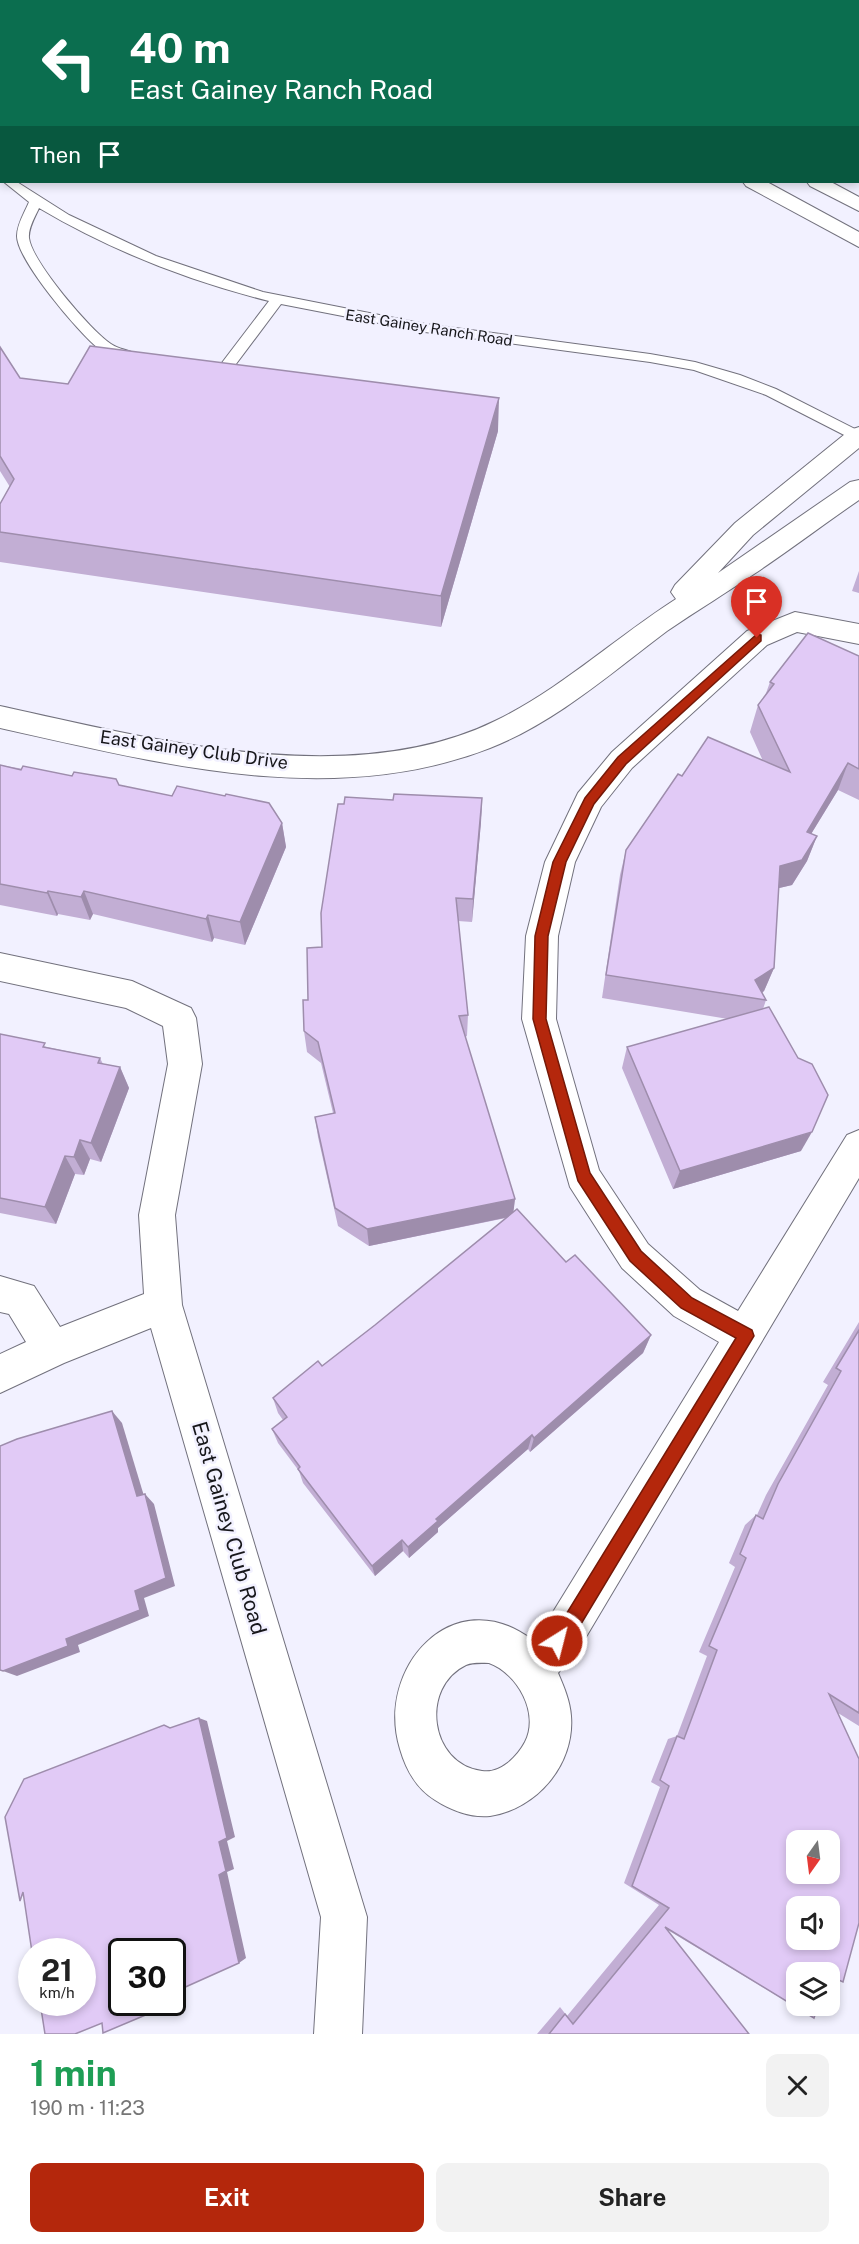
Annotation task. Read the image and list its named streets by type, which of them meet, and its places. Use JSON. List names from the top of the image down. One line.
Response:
{"streets":{"street":["East Gainey Club Drive","East Gainey Club Road"],"lane":["East Gainey Ranch Road"]},"crossings":[["East Gainey Ranch Road","East Gainey Club Drive"]],"north":"bottom","page":{"turn":["40 m","East Gainey Ranch Road"],"then":"Then","speed":"21 km/h","limit":"30","heading":["1 min","190 m · 11:23"],"buttons":["Exit","Share"]}}
